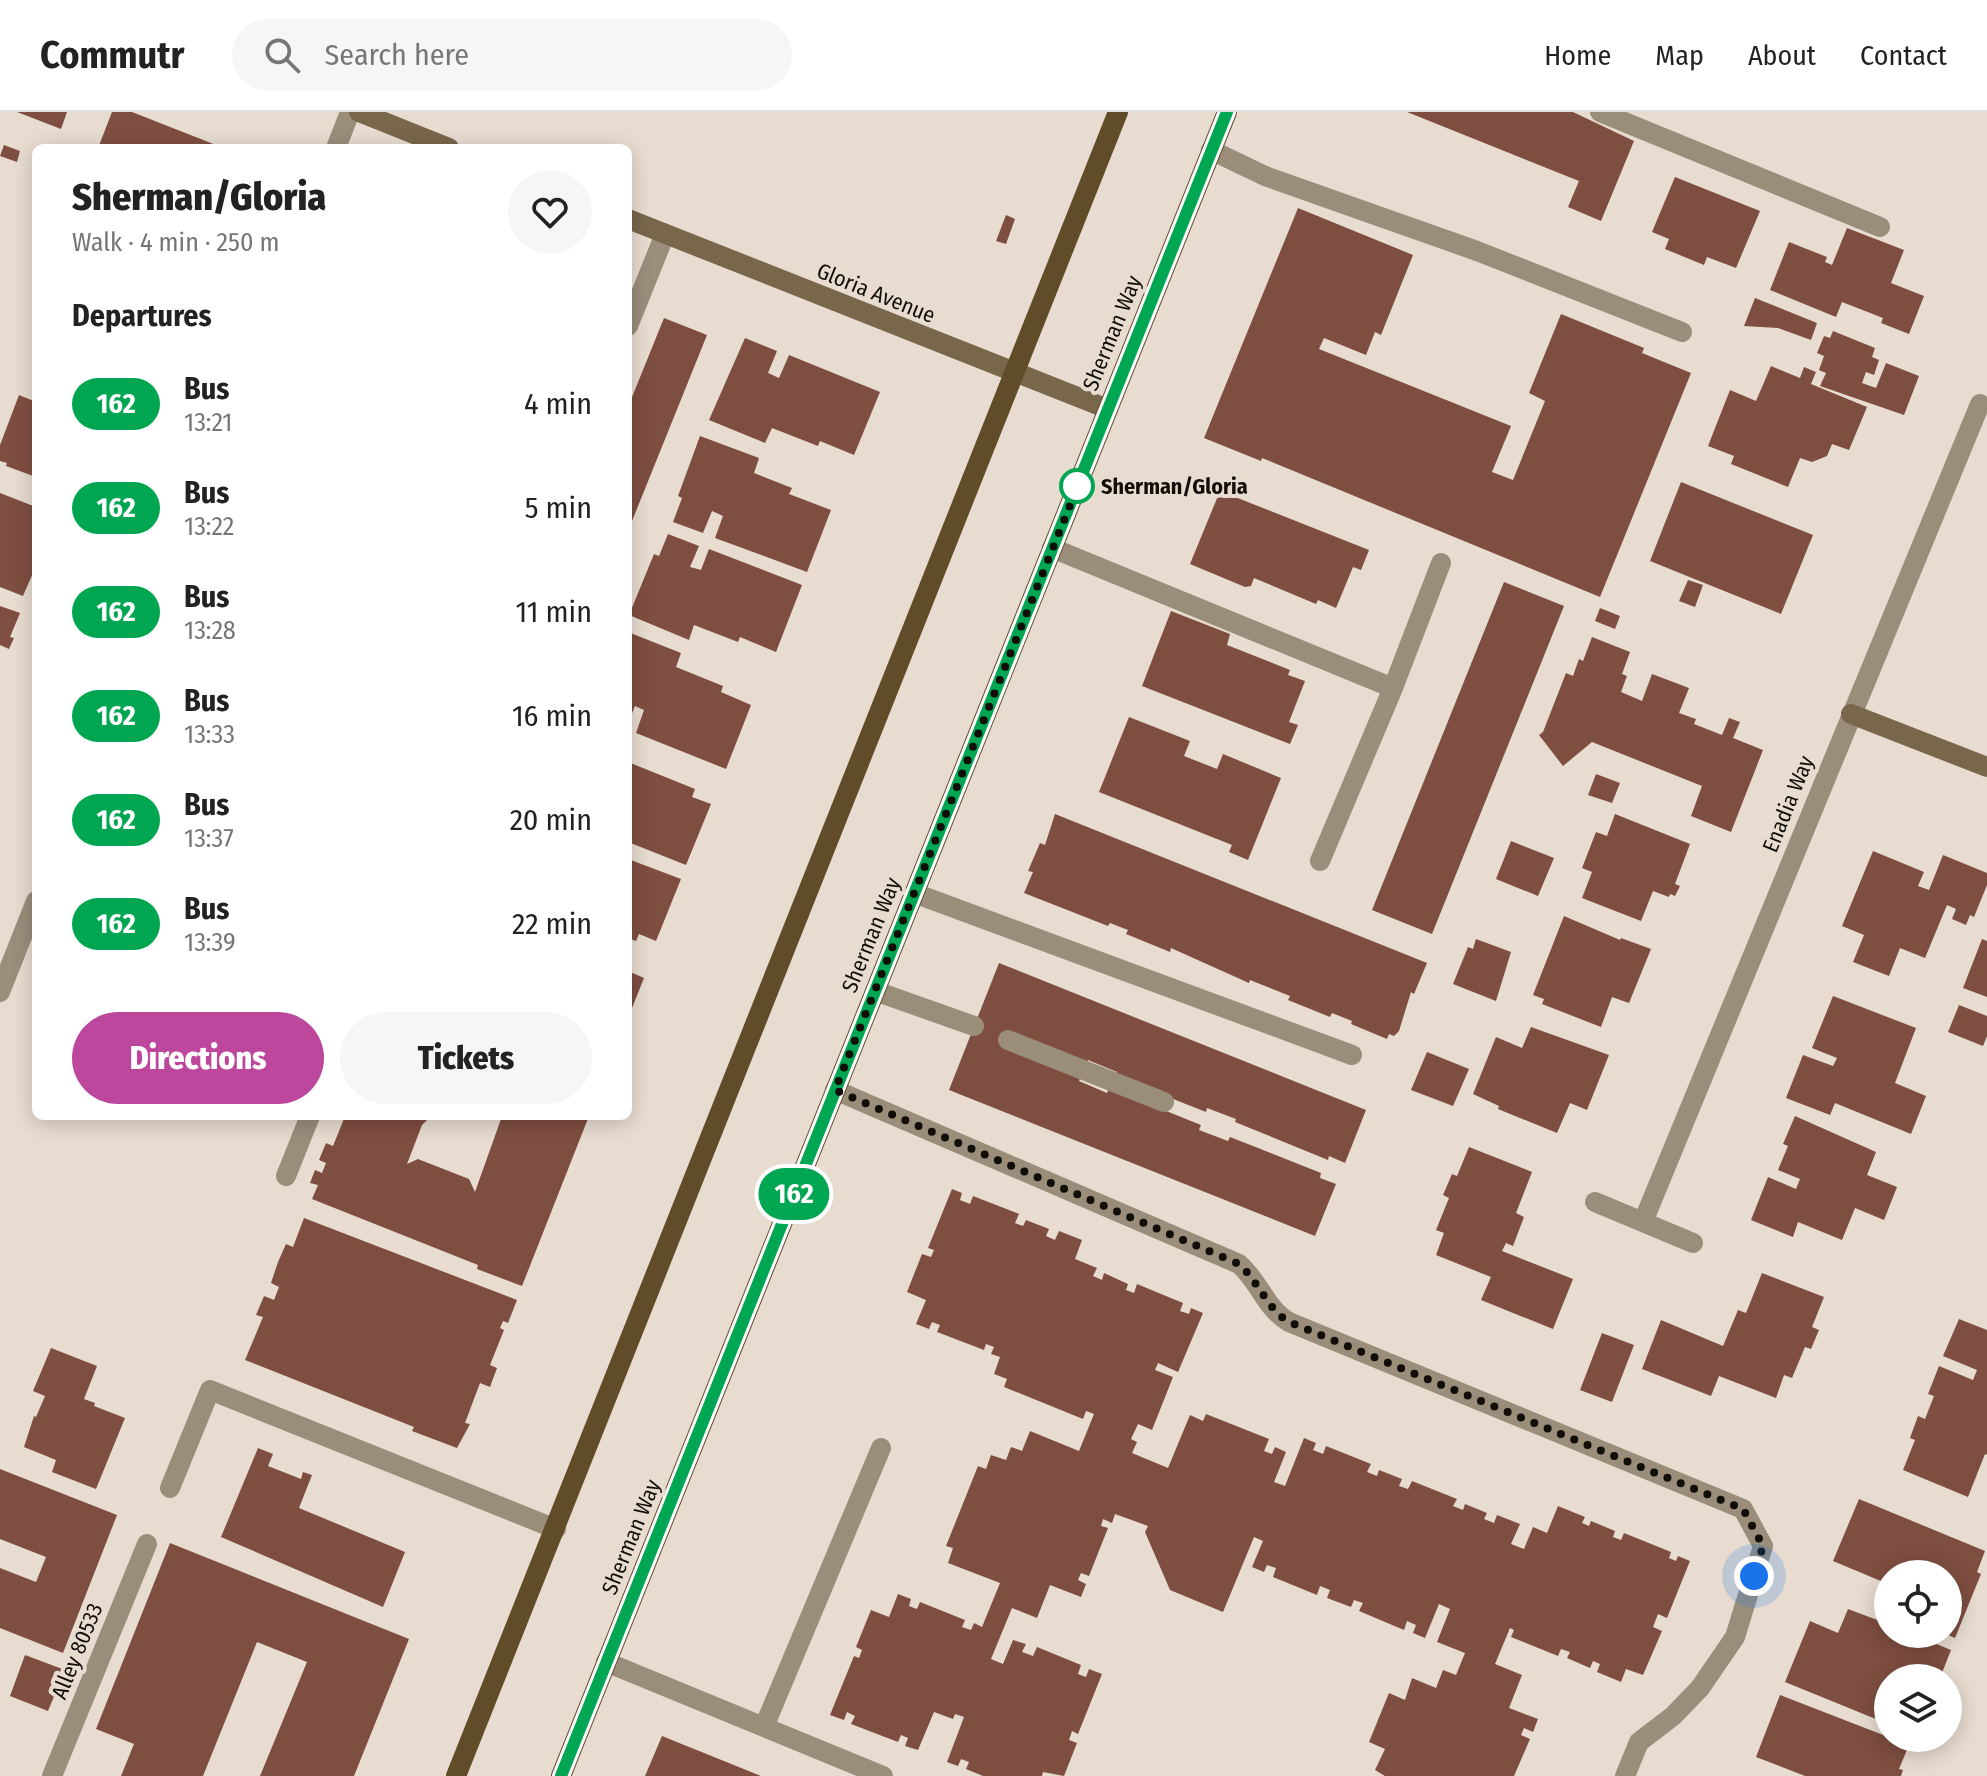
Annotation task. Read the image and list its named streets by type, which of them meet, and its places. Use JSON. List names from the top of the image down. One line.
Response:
{"streets":{"main road":["Sherman Way"],"street":["Gloria Avenue","Enadia Way","Alley 80533"]},"crossings":[["Gloria Avenue","Sherman Way"]],"places":["Sherman/Gloria"],"lines":["bus line 162"],"page":{"header":"Commutr","search":"Search here","nav":["Home","Map","About","Contact"],"on_map":"162","heading":[["Sherman/Gloria","Walk · 4 min · 250 m"],"Departures"],"list":[{"mark":"162","name":"Bus","note":"13:21","value":"4 min"},{"mark":"162","name":"Bus","note":"13:22","value":"5 min"},{"mark":"162","name":"Bus","note":"13:28","value":"11 min"},{"mark":"162","name":"Bus","note":"13:33","value":"16 min"},{"mark":"162","name":"Bus","note":"13:37","value":"20 min"},{"mark":"162","name":"Bus","note":"13:39","value":"22 min"}],"buttons":["Directions","Tickets"]}}
